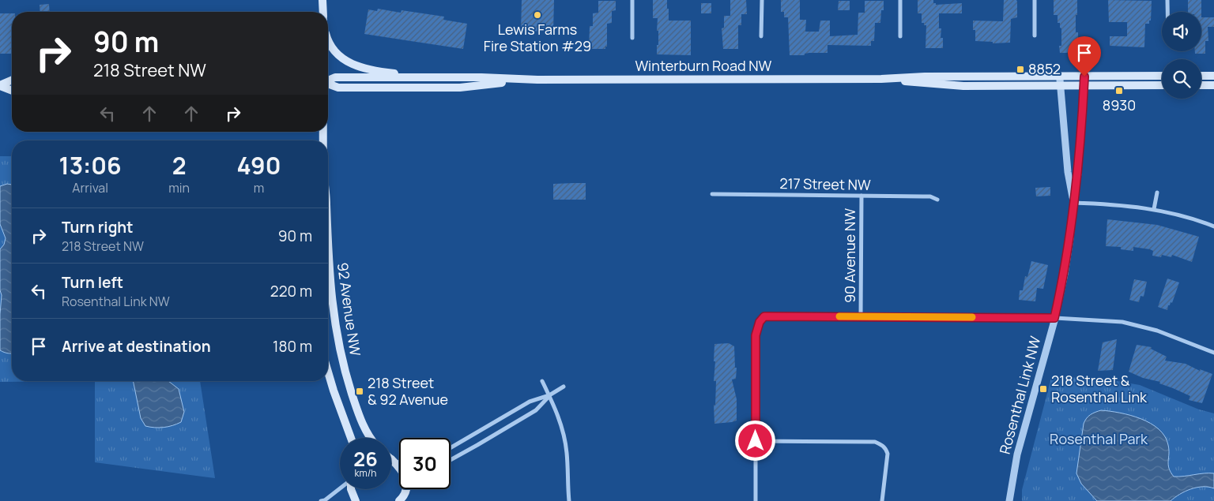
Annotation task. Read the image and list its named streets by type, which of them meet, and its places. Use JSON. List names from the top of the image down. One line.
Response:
{"streets":{"main road":["Winterburn Road NW","92 Avenue NW"],"street":["217 Street NW","90 Avenue NW","Rosenthal Link NW"]},"crossings":[["Winterburn Road NW","Rosenthal Link NW"],["217 Street NW","90 Avenue NW"]],"parks":["Rosenthal Park"],"places":{"other":["Lewis Farms Fire Station #29"],"transit":["8852","8930","218 Street & Rosenthal Link","218 Street & 92 Avenue"]},"page":{"turn":["90 m","218 Street NW"],"eta":["13:06","Arrival","2","min","490","m"],"list":[{"name":"Turn right","note":"218 Street NW","value":"90 m"},{"name":"Turn left","note":"Rosenthal Link NW","value":"220 m"},{"name":"Arrive at destination","value":"180 m"}],"speed":"26 km/h","limit":"30"}}
